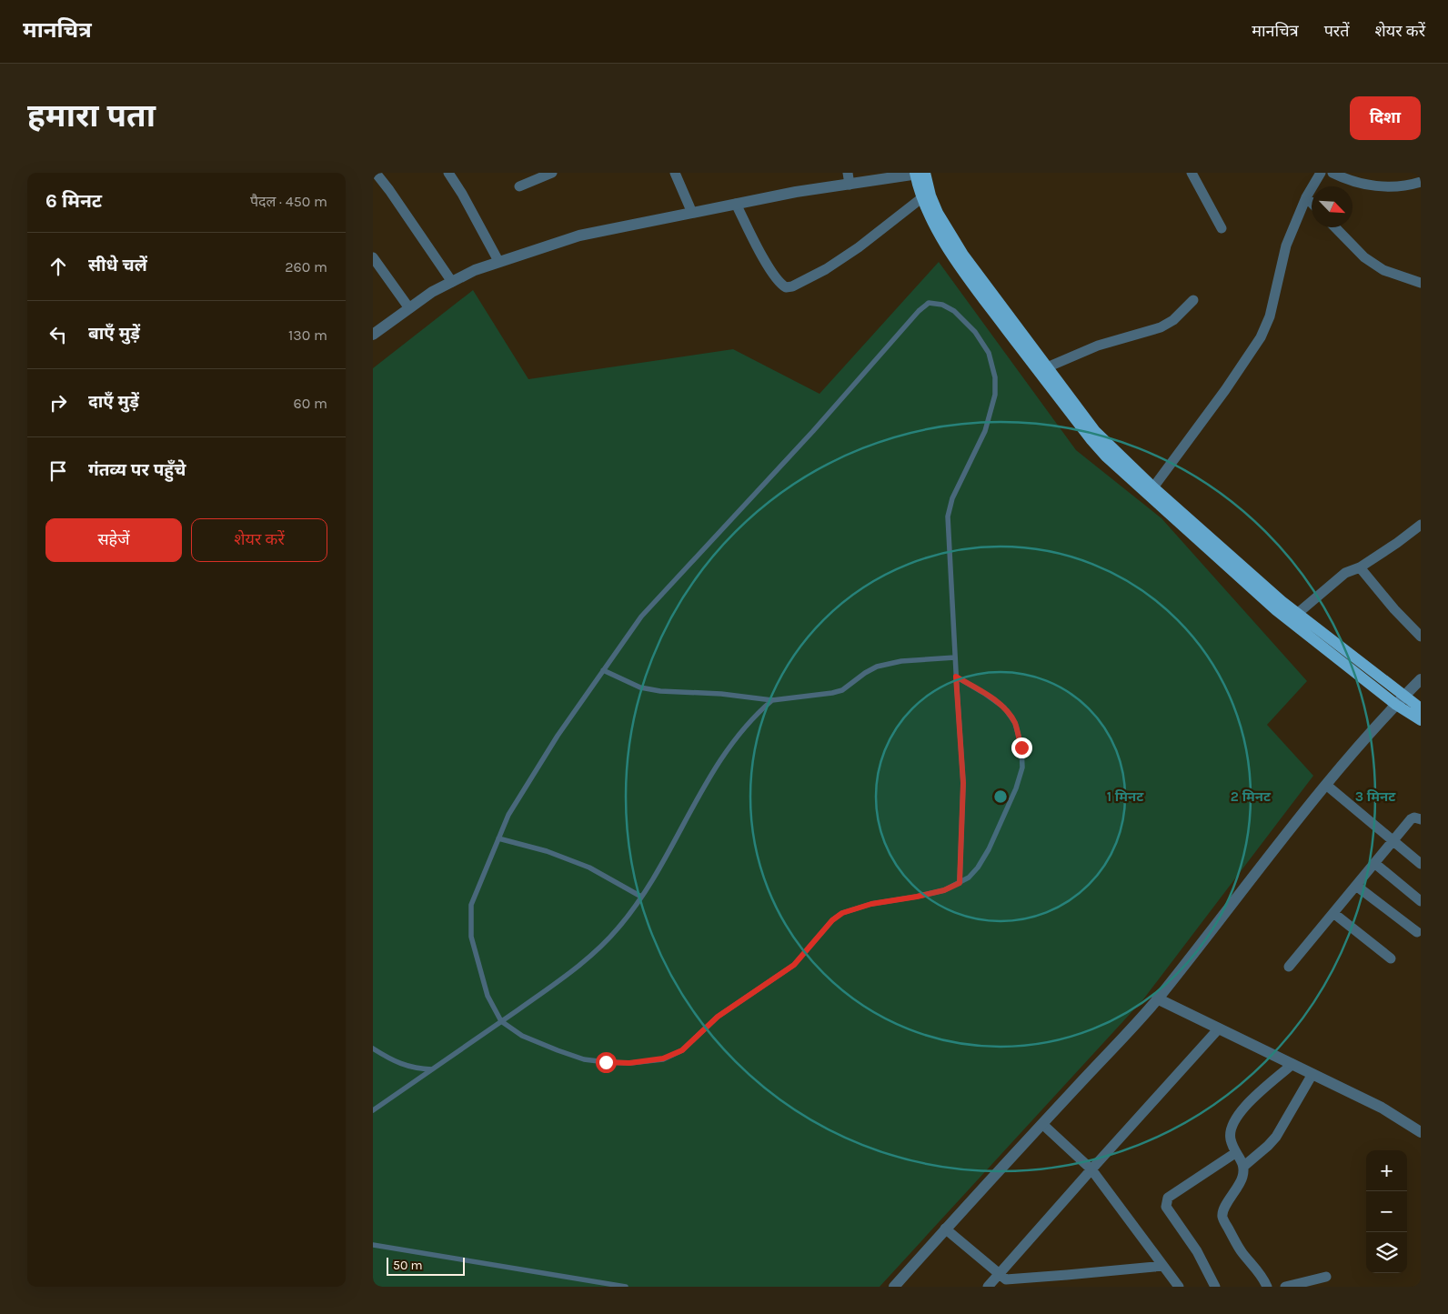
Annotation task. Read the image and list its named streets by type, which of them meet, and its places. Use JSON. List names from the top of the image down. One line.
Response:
{"scale_bar":"50 m","north":"bottom right","page":{"header":"मानचित्र","nav":["मानचित्र","परतें","शेयर करें"],"buttons":["दिशा",["सहेजें","शेयर करें"]],"title":"हमारा पता","heading":["6 मिनट","पैदल · 450 m"],"list":[["सीधे चलें","260 m"],["बाएँ मुड़ें","130 m"],["दाएँ मुड़ें","60 m"],"गंतव्य पर पहुँचे"],"map_buttons":["+","−"],"scale":"50 m"},"rings":["1 मिनट","2 मिनट","3 मिनट"]}
